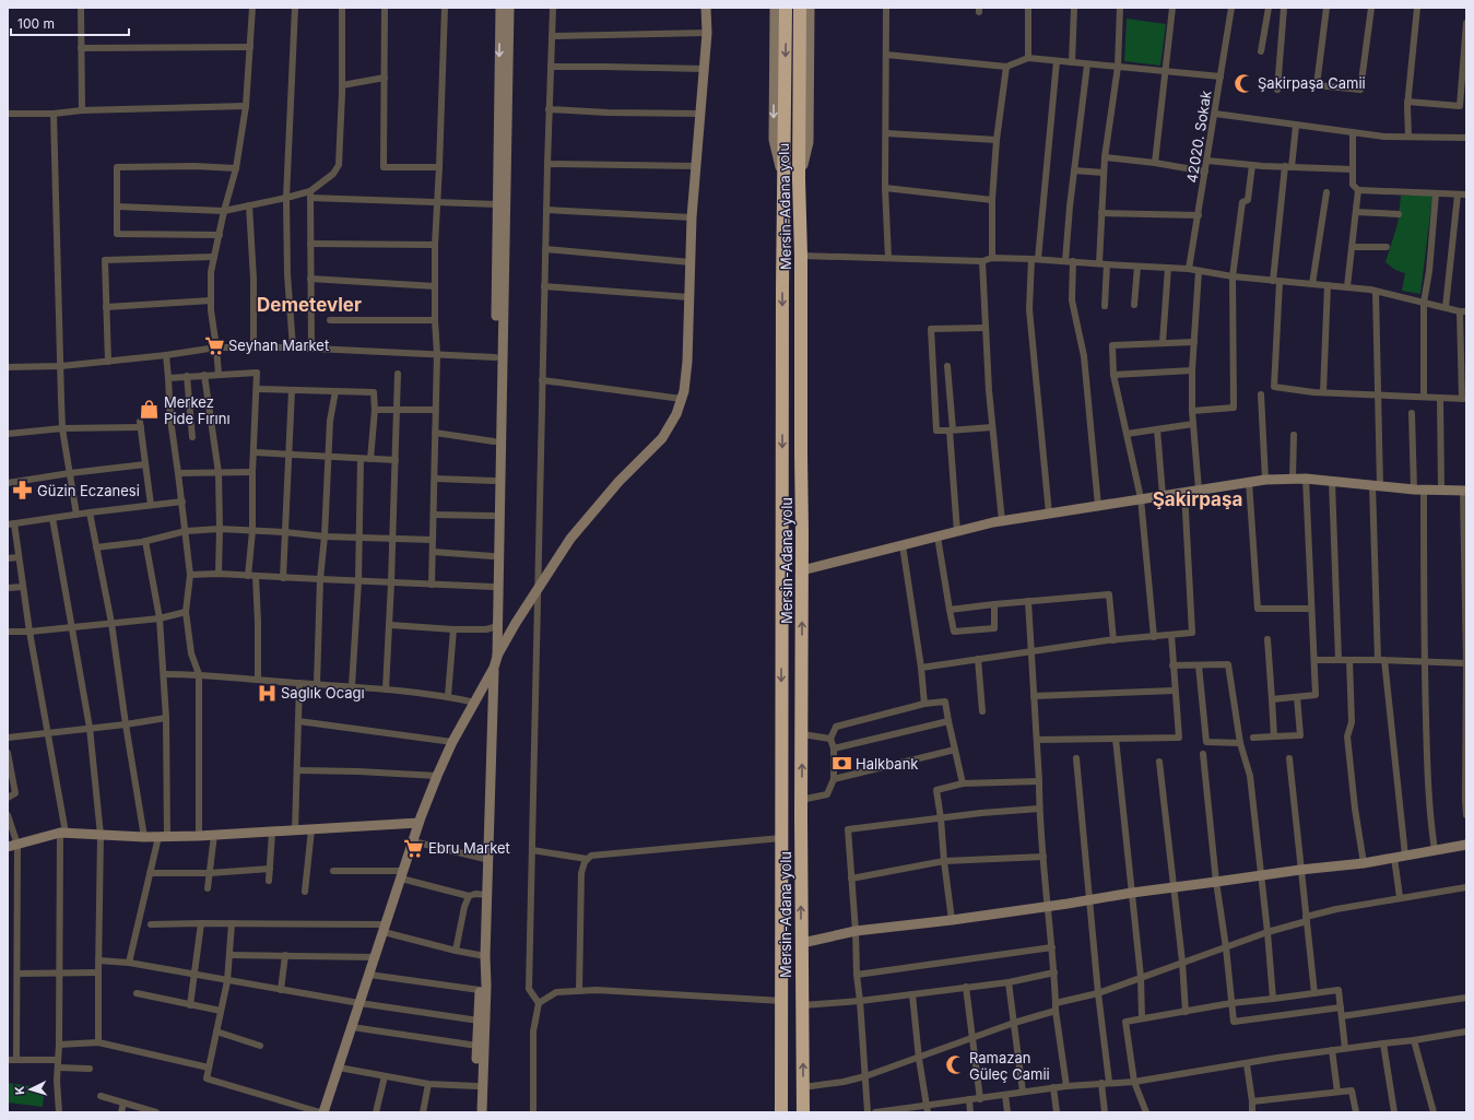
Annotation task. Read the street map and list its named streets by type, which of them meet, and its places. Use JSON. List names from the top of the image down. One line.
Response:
{"streets":{"highway":["Mersin-Adana yolu"],"street":["42020. Sokak"]},"districts":["Demetevler","Şakirpaşa"],"places":{"mosque":["Şakirpaşa Camii","Ramazan Güleç Camii"],"supermarket":["Seyhan Market","Ebru Market"],"shop":["Merkez Pide Fırını"],"pharmacy":["Güzin Eczanesi"],"hospital":["Saglık Ocagı"],"bank":["Halkbank"]},"scale_bar":"100 m","north":"left"}
